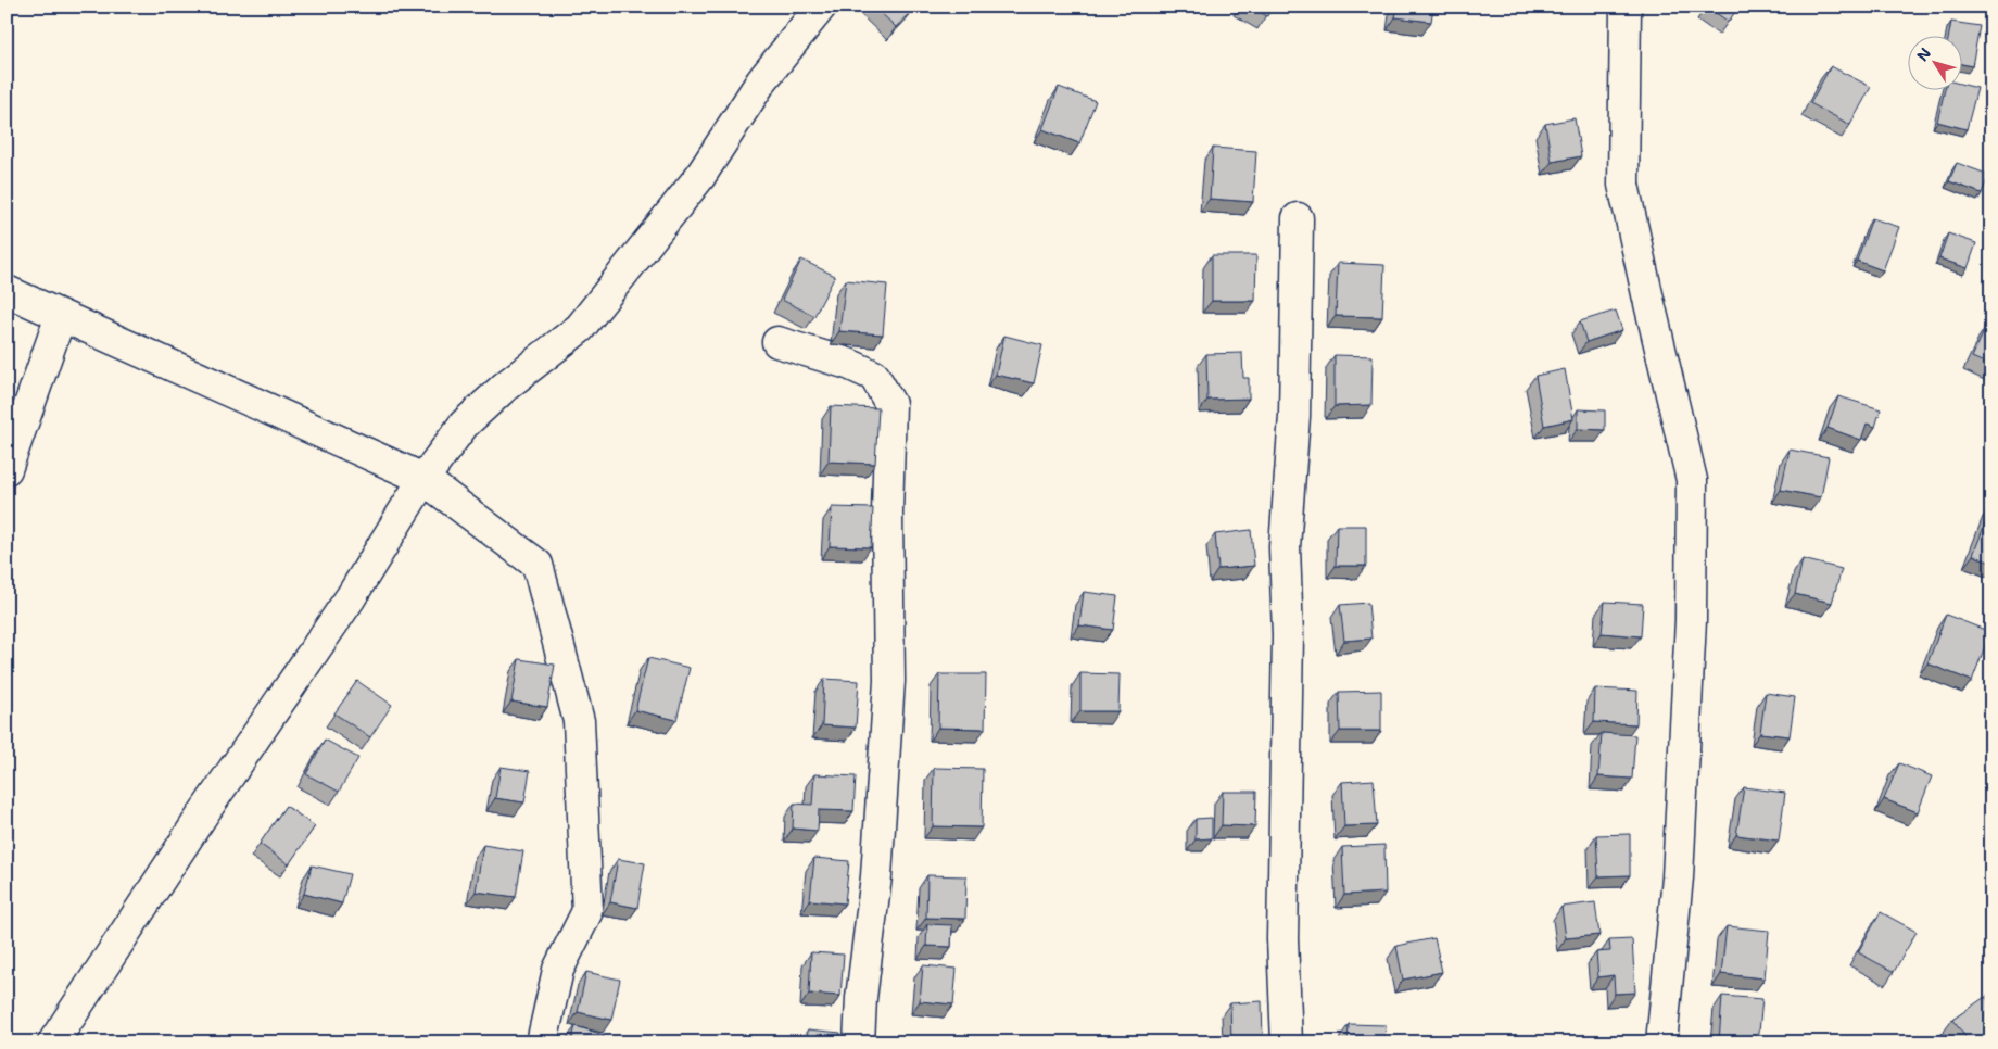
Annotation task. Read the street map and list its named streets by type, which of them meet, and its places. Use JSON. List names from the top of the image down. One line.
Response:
{"north":"top left"}
